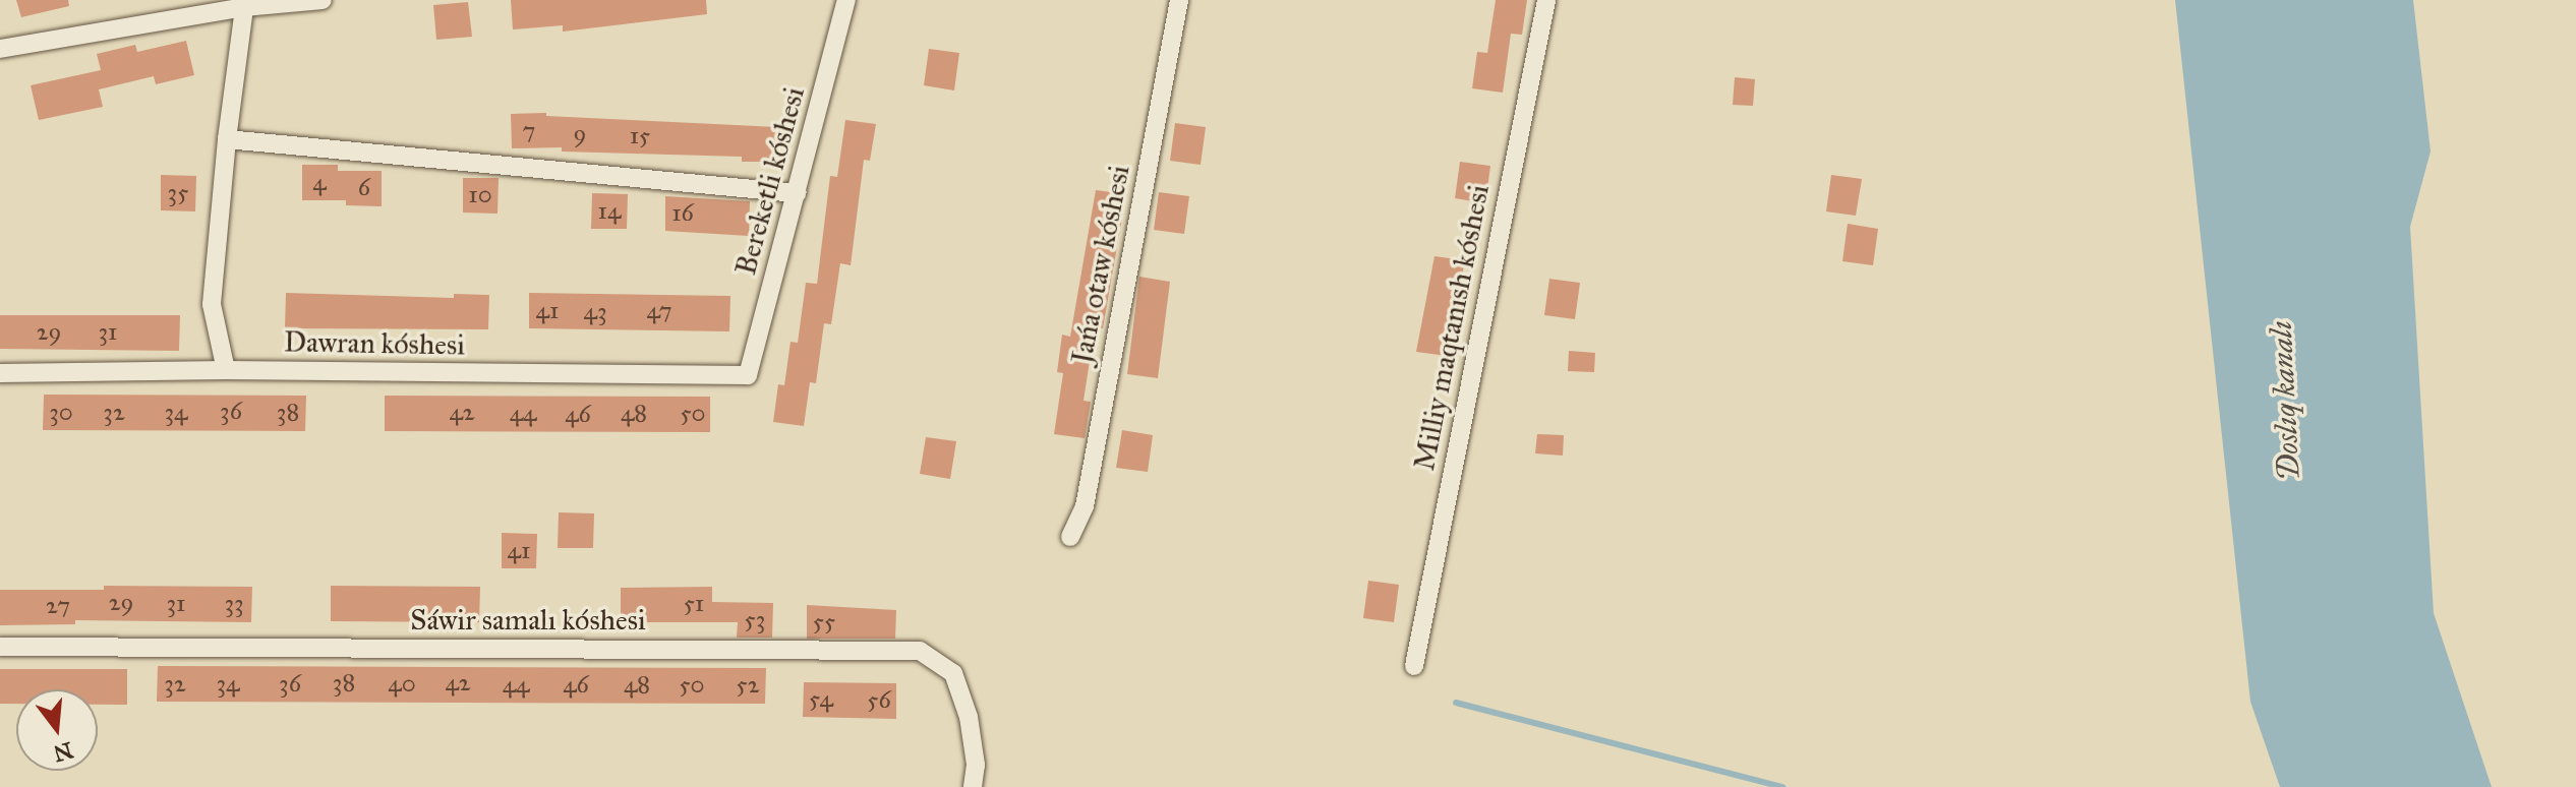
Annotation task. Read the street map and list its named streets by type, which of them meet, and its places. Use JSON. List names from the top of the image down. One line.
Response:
{"streets":{"street":["Bereketli kóshesi","Jańa otaw kóshesi","Milliy maqtanısh kóshesi","Dawran kóshesi","Sáwir samalı kóshesi"]},"crossings":[["Bereketli kóshesi","Dawran kóshesi"]],"water":["Doslıq kanalı"],"house_numbers":["7","9","15","4","6","35","10","14","16","41","47","43","29","31","36","30","32","34","38","42","44","48","50","46","41","29","31","33","51","27","53","55","38","42","32","34","36","40","44","46","48","50","52","54","56"],"north":"bottom"}
